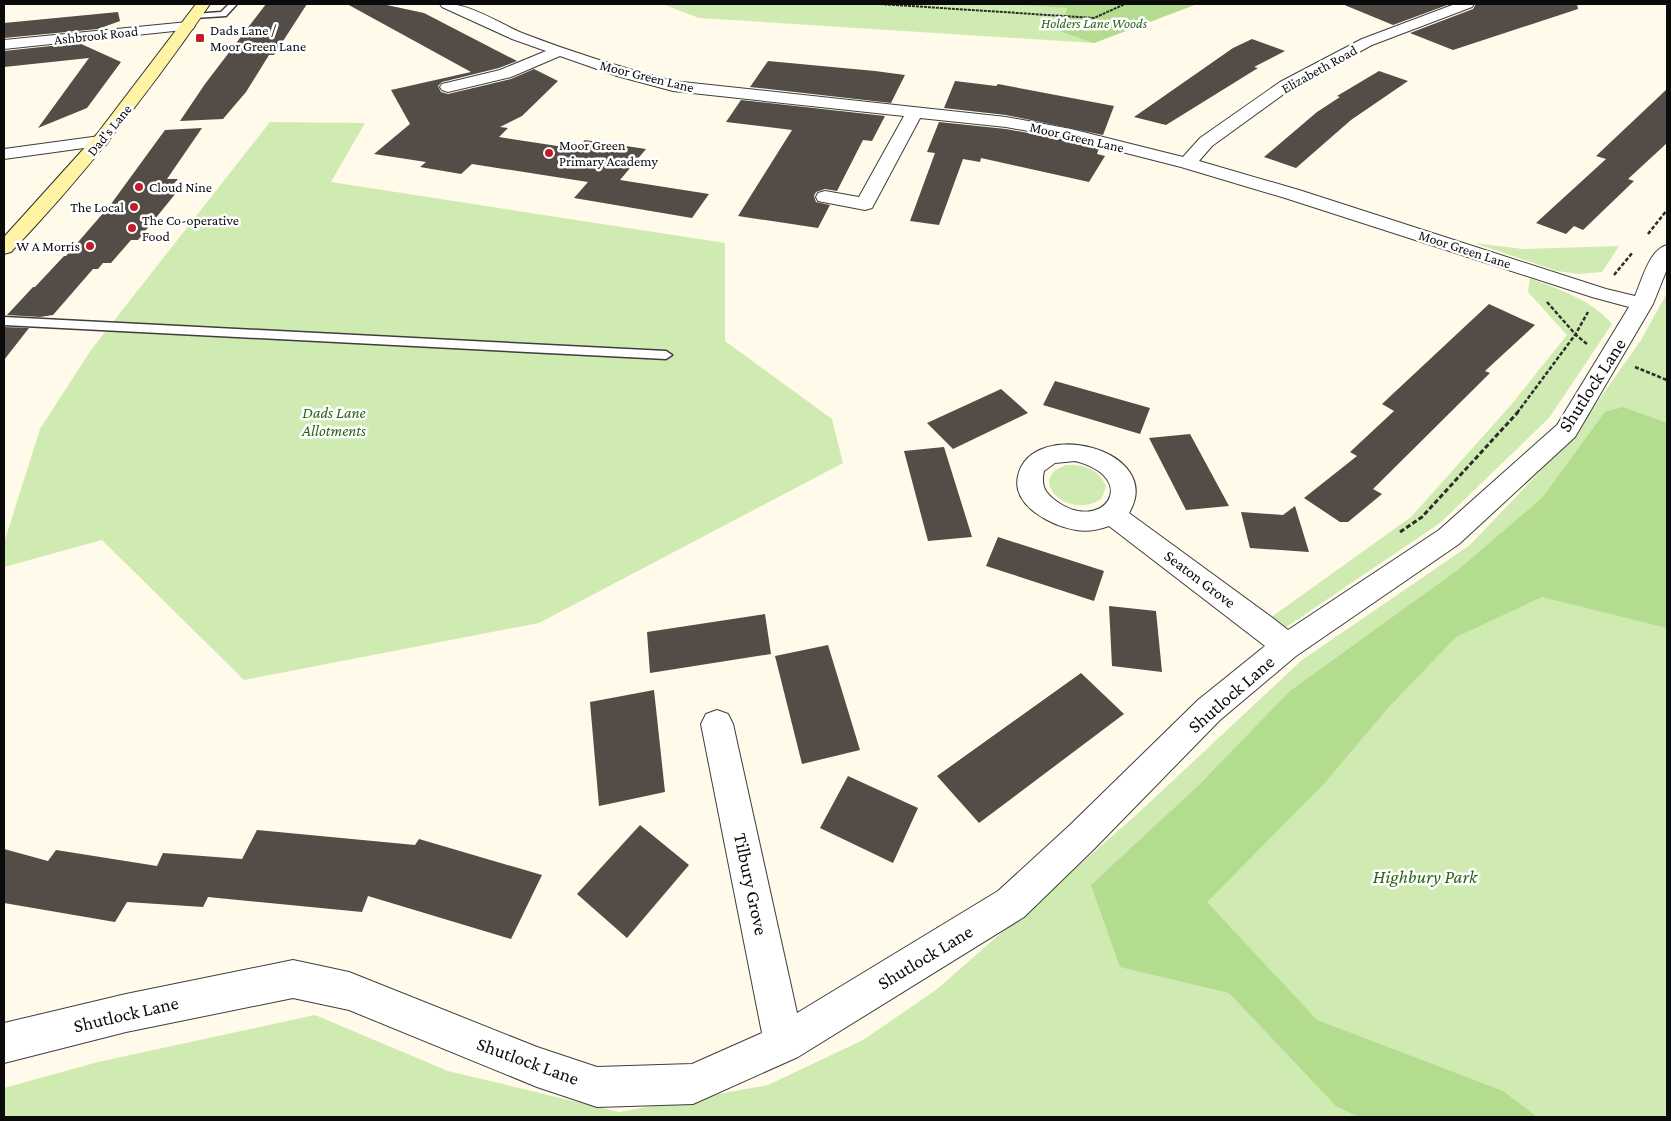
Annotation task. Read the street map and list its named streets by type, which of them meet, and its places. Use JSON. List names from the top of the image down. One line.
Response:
{"streets":{"street":["Ashbrook Road","Elizabeth Road","Moor Green Lane","Dad's Lane","Shutlock Lane","Seaton Grove","Tilbury Grove"]},"crossings":[["Ashbrook Road","Dad's Lane"],["Elizabeth Road","Moor Green Lane"],["Moor Green Lane","Shutlock Lane"],["Shutlock Lane","Seaton Grove"],["Shutlock Lane","Tilbury Grove"]],"parks":["Holders Lane Woods","Dads Lane Allotments","Highbury Park"],"places":{"transit":["Dads Lane / Moor Green Lane"],"other":["Moor Green Primary Academy","Cloud Nine","The Local","The Co-operative Food","W A Morris"]}}
